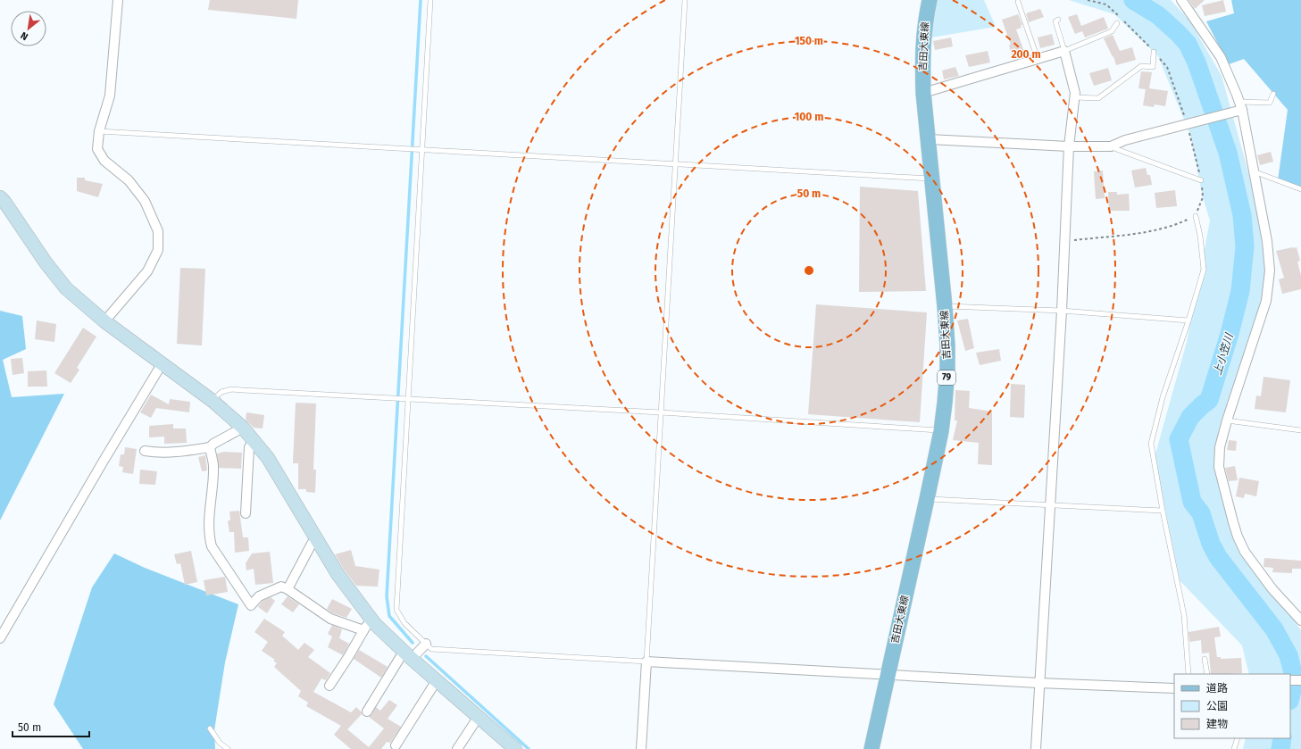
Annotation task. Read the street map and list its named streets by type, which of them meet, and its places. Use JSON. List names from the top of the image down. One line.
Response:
{"streets":{"main road":["吉田大東線","79"]},"water":["上小笠川"],"legend":["道路","公園","建物"],"scale_bar":"50 m","north":"bottom left","rings":["150 m","200 m","100 m","50 m"]}
